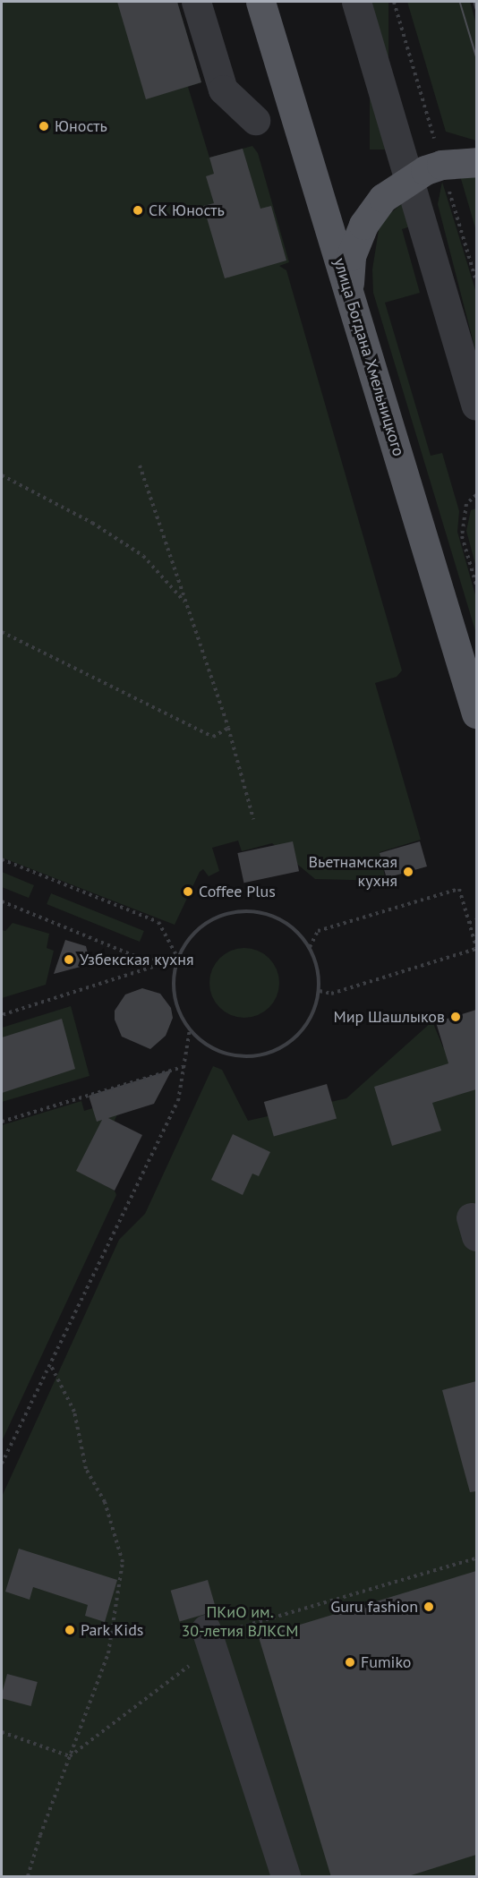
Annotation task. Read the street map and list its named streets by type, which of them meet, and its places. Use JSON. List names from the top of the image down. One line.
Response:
{"streets":{"main road":["улица Богдана Хмельницкого"]},"parks":["ПКиО им. 30-летия ВЛКСМ"],"places":["Юность","СК Юность","Вьетнамская кухня","Coffee Plus","Узбекская кухня","Мир Шашлыков","Guru fashion","Park Kids","Fumiko"]}
